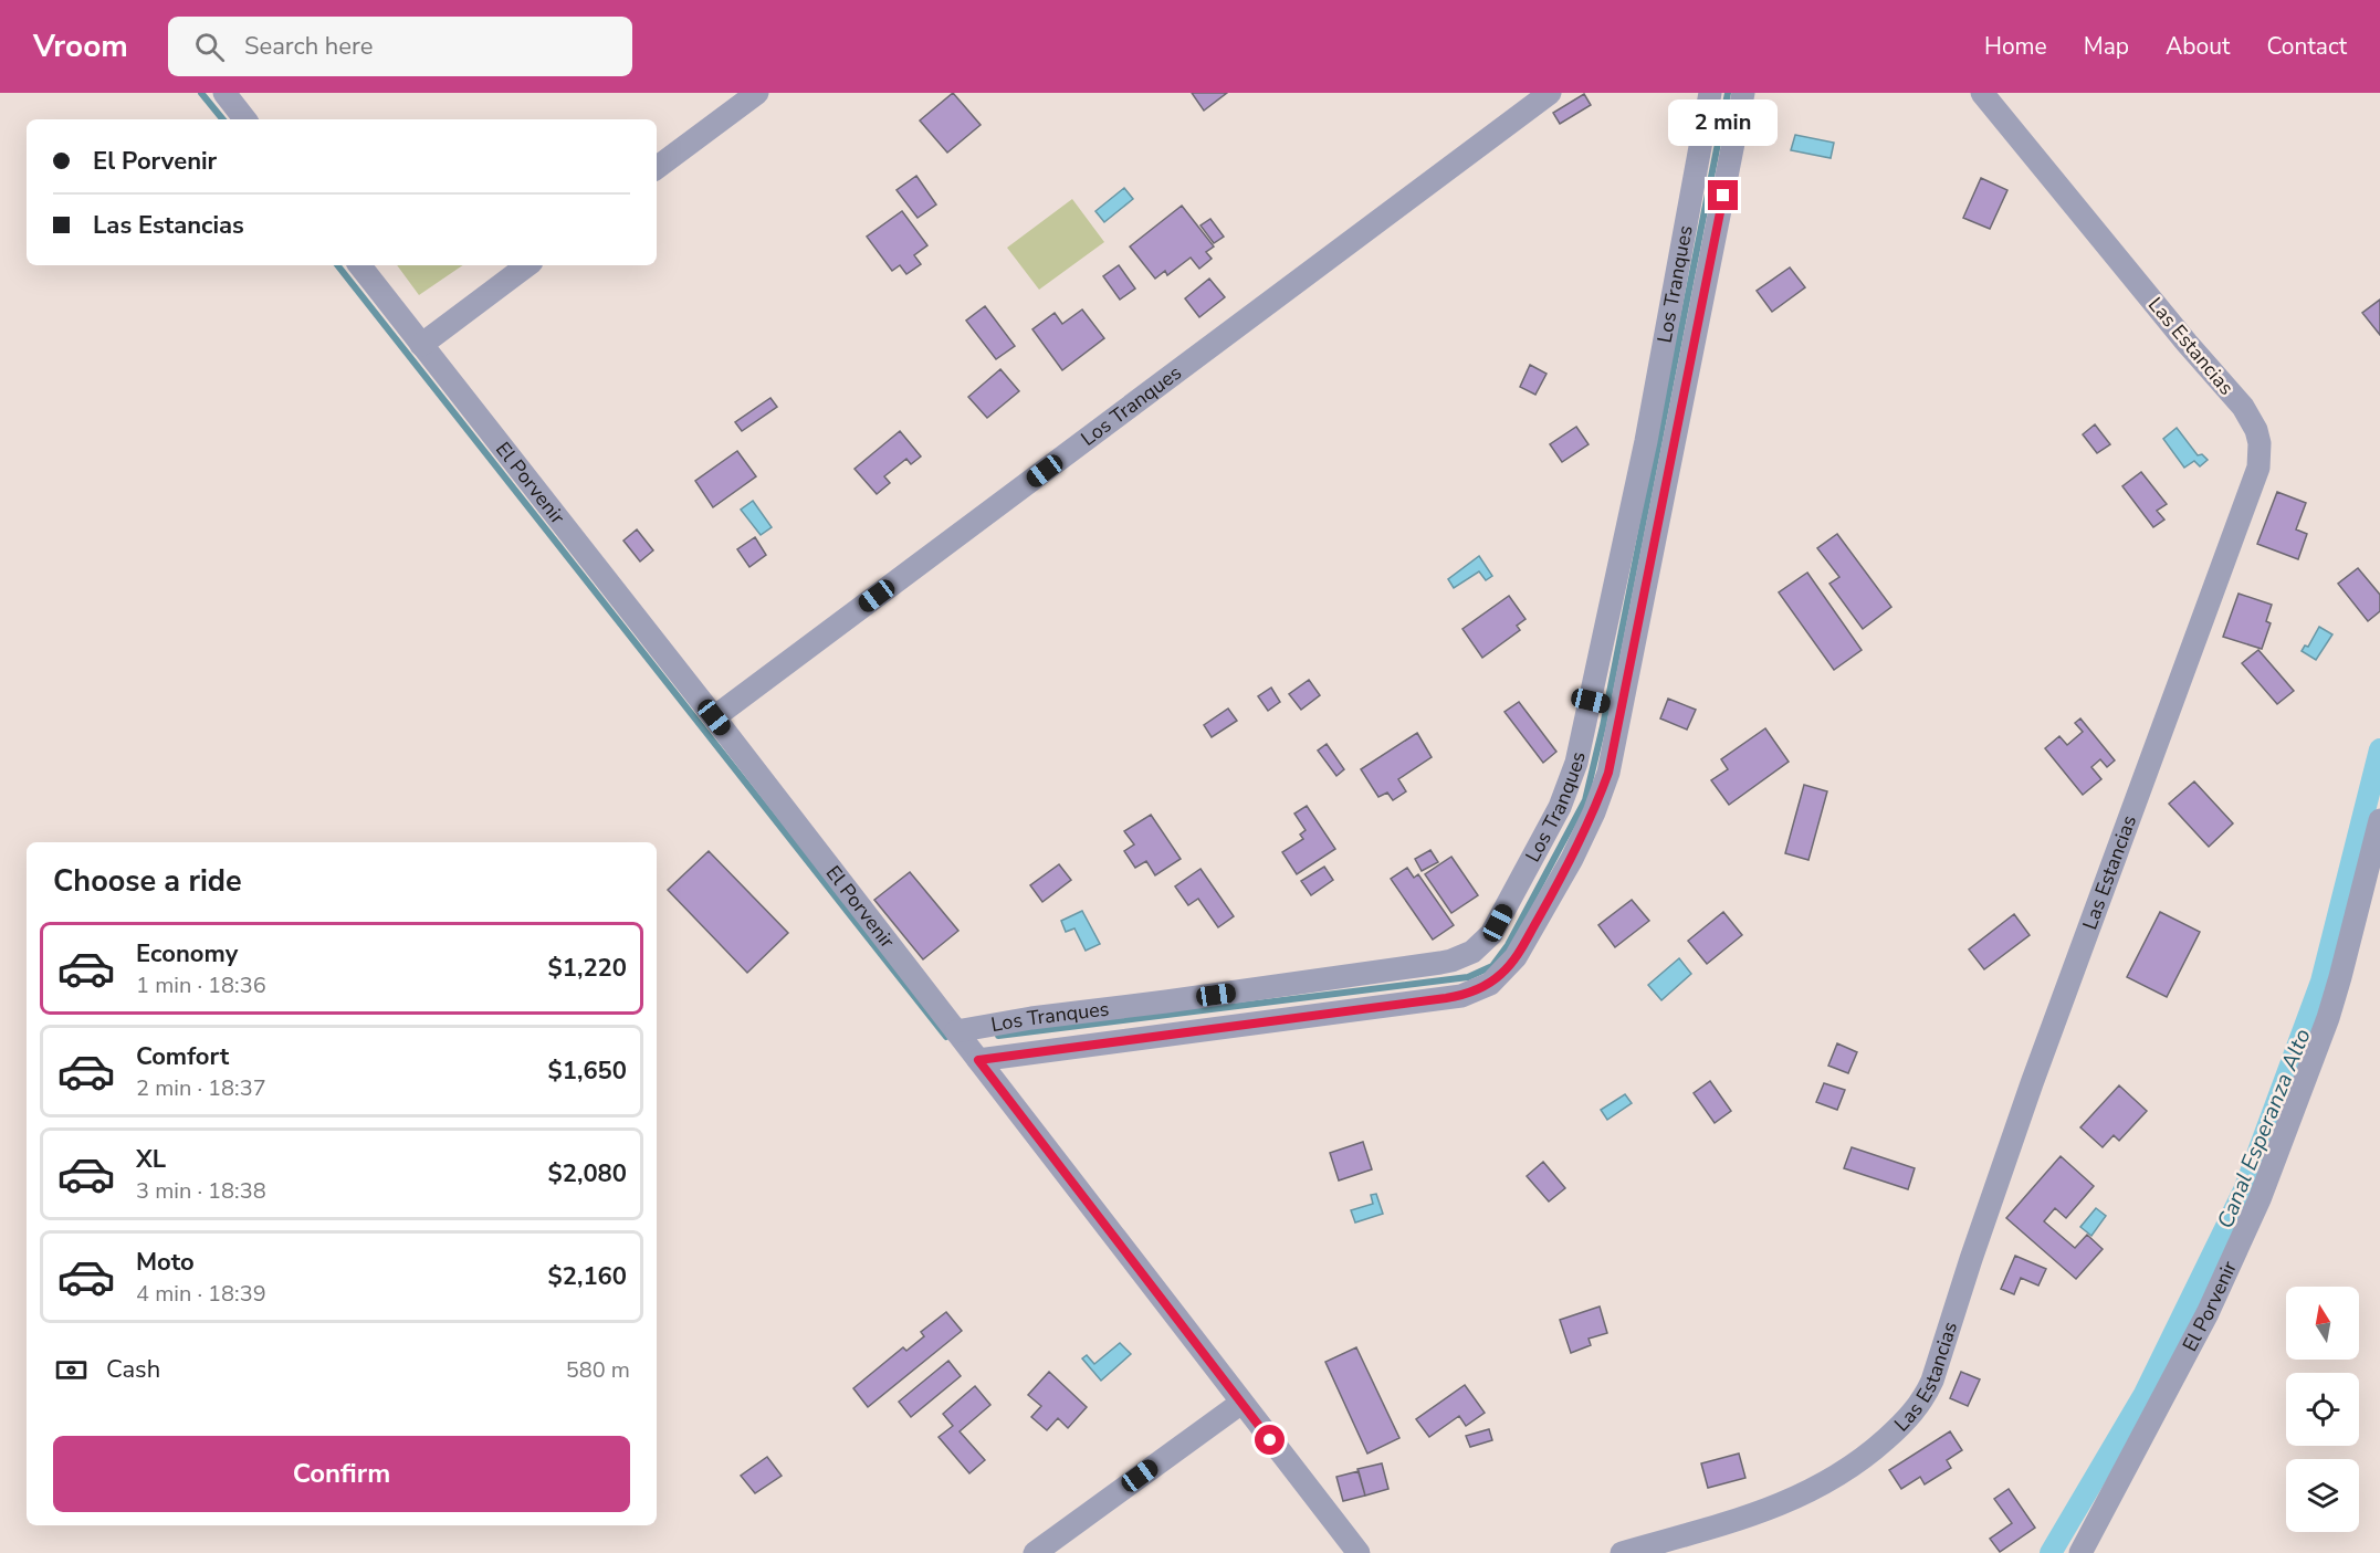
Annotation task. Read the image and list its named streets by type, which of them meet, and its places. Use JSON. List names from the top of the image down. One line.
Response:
{"streets":{"street":["Los Tranques","Las Estancias","El Porvenir"]},"crossings":[["Los Tranques","El Porvenir"]],"water":["Canal Esperanza Alto"],"north":"top","page":{"header":"Vroom","search":"Search here","nav":["Home","Map","About","Contact"],"bubble":"2 min","banner":["El Porvenir","Las Estancias"],"heading":"Choose a ride","list":[{"name":"Economy","note":"1 min · 18:36","value":"$1,220"},{"name":"Comfort","note":"2 min · 18:37","value":"$1,650"},{"name":"XL","note":"3 min · 18:38","value":"$2,080"},{"name":"Moto","note":"4 min · 18:39","value":"$2,160"}],"pay":["Cash","580 m"],"buttons":"Confirm"}}
